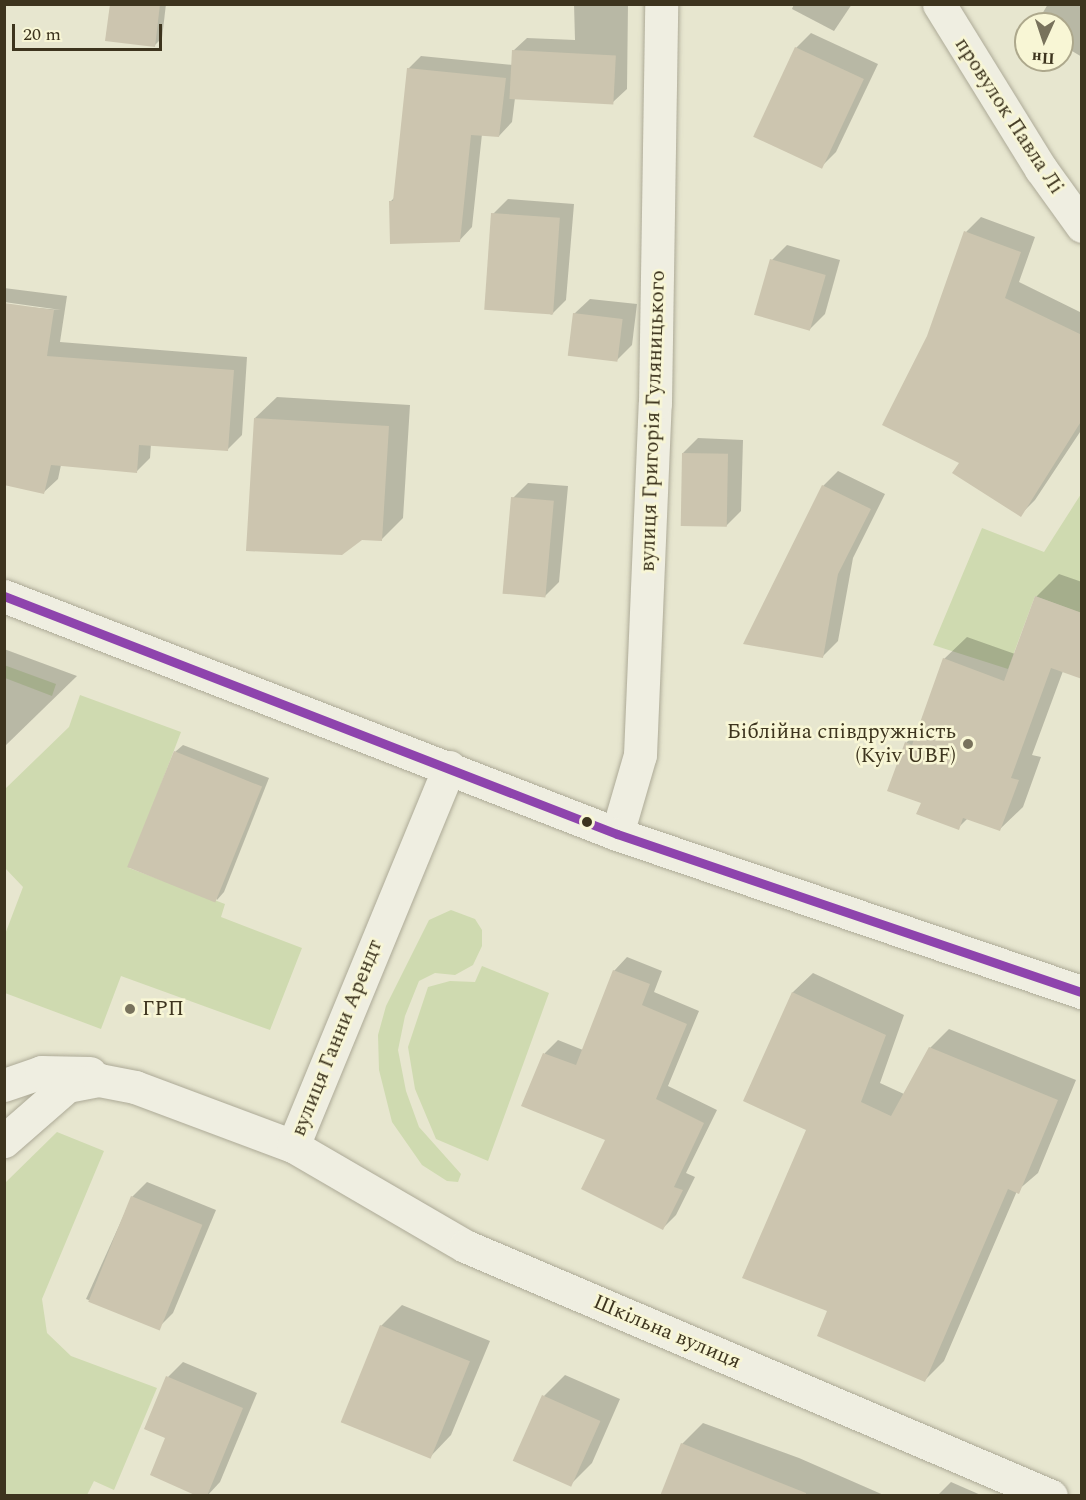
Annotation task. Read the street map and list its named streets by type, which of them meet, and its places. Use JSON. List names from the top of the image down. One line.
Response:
{"streets":{"street":["провулок Павла Лі","вулиця Григорія Гуляницького","вулиця Ганни Арендт","Шкільна вулиця"]},"crossings":[["вулиця Ганни Арендт","Шкільна вулиця"]],"places":["Біблійна співдружність (Kyiv UBF)","ГРП"],"scale_bar":"20 m","north":"bottom"}
